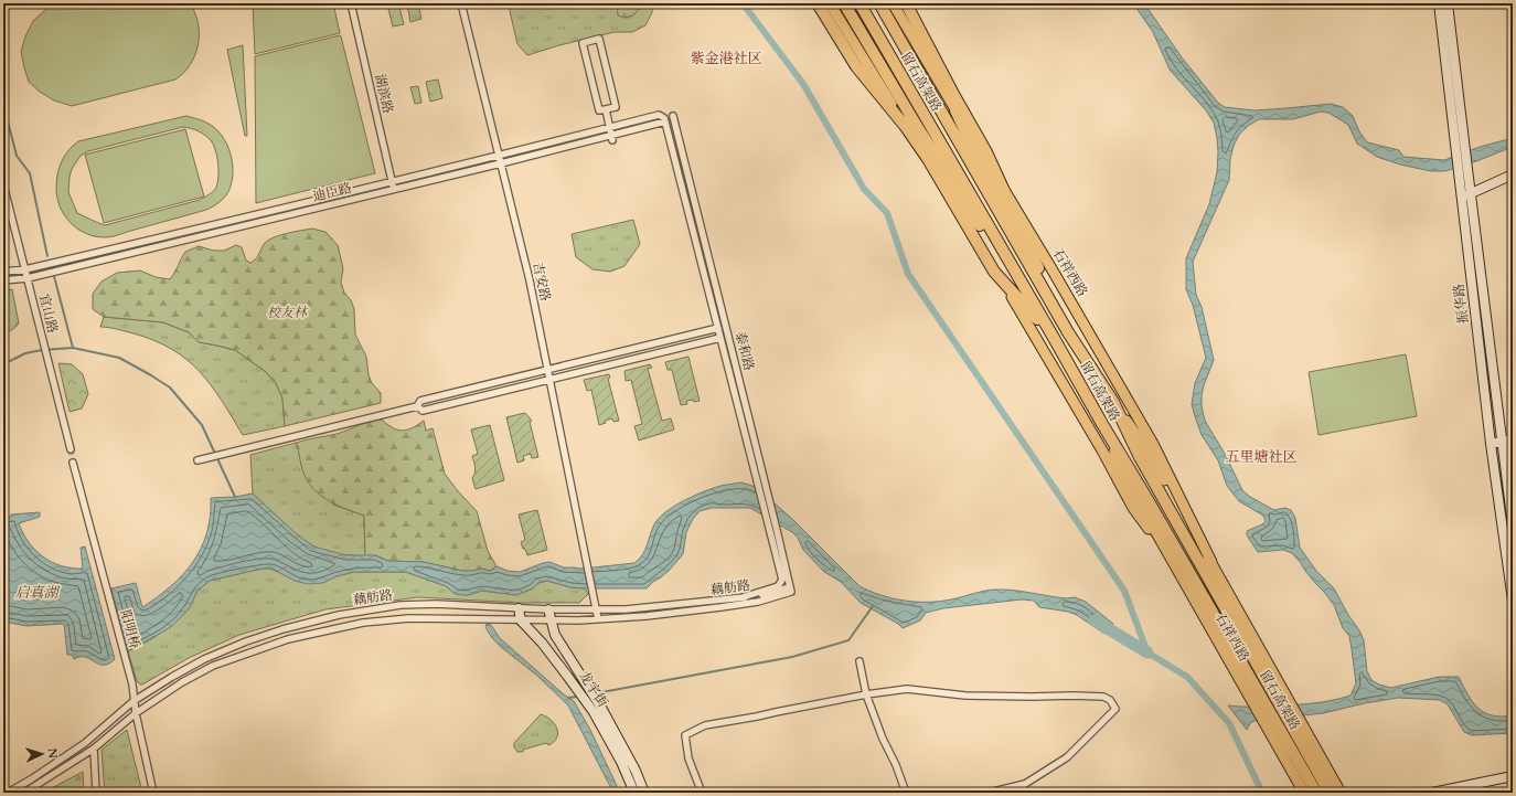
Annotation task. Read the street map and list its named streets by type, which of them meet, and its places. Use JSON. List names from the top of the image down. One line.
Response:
{"streets":{"highway":["留石高架路","石祥西路"],"main road":["振华路","龙宇街"],"street":["湖滨路","迪臣路","吉安路","宜山路","泰和路","藕舫路","阳明桥"]},"crossings":[["留石高架路","石祥西路"],["湖滨路","迪臣路"],["迪臣路","吉安路"],["迪臣路","宜山路"],["迪臣路","泰和路"],["吉安路","藕舫路"],["泰和路","藕舫路"],["藕舫路","阳明桥"],["藕舫路","龙宇街"]],"districts":["紫金港社区","五里塘社区"],"water":["启真湖"],"parks":["校友林"],"north":"right"}
